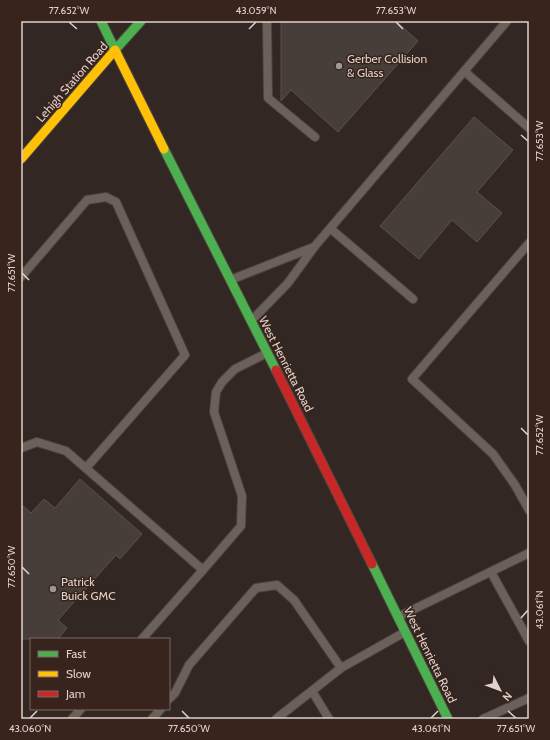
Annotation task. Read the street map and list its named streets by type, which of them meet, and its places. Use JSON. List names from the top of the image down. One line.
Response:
{"streets":{"main road":["Lehigh Station Road","West Henrietta Road"]},"crossings":[["Lehigh Station Road","West Henrietta Road"]],"places":["Gerber Collision & Glass","Patrick Buick GMC"],"legend":["Fast","Slow","Jam"],"north":"bottom right","coordinates":["77.652°W","43.059°N","77.653°W","77.651°W","77.650°W","43.061°N","43.060°N"]}
